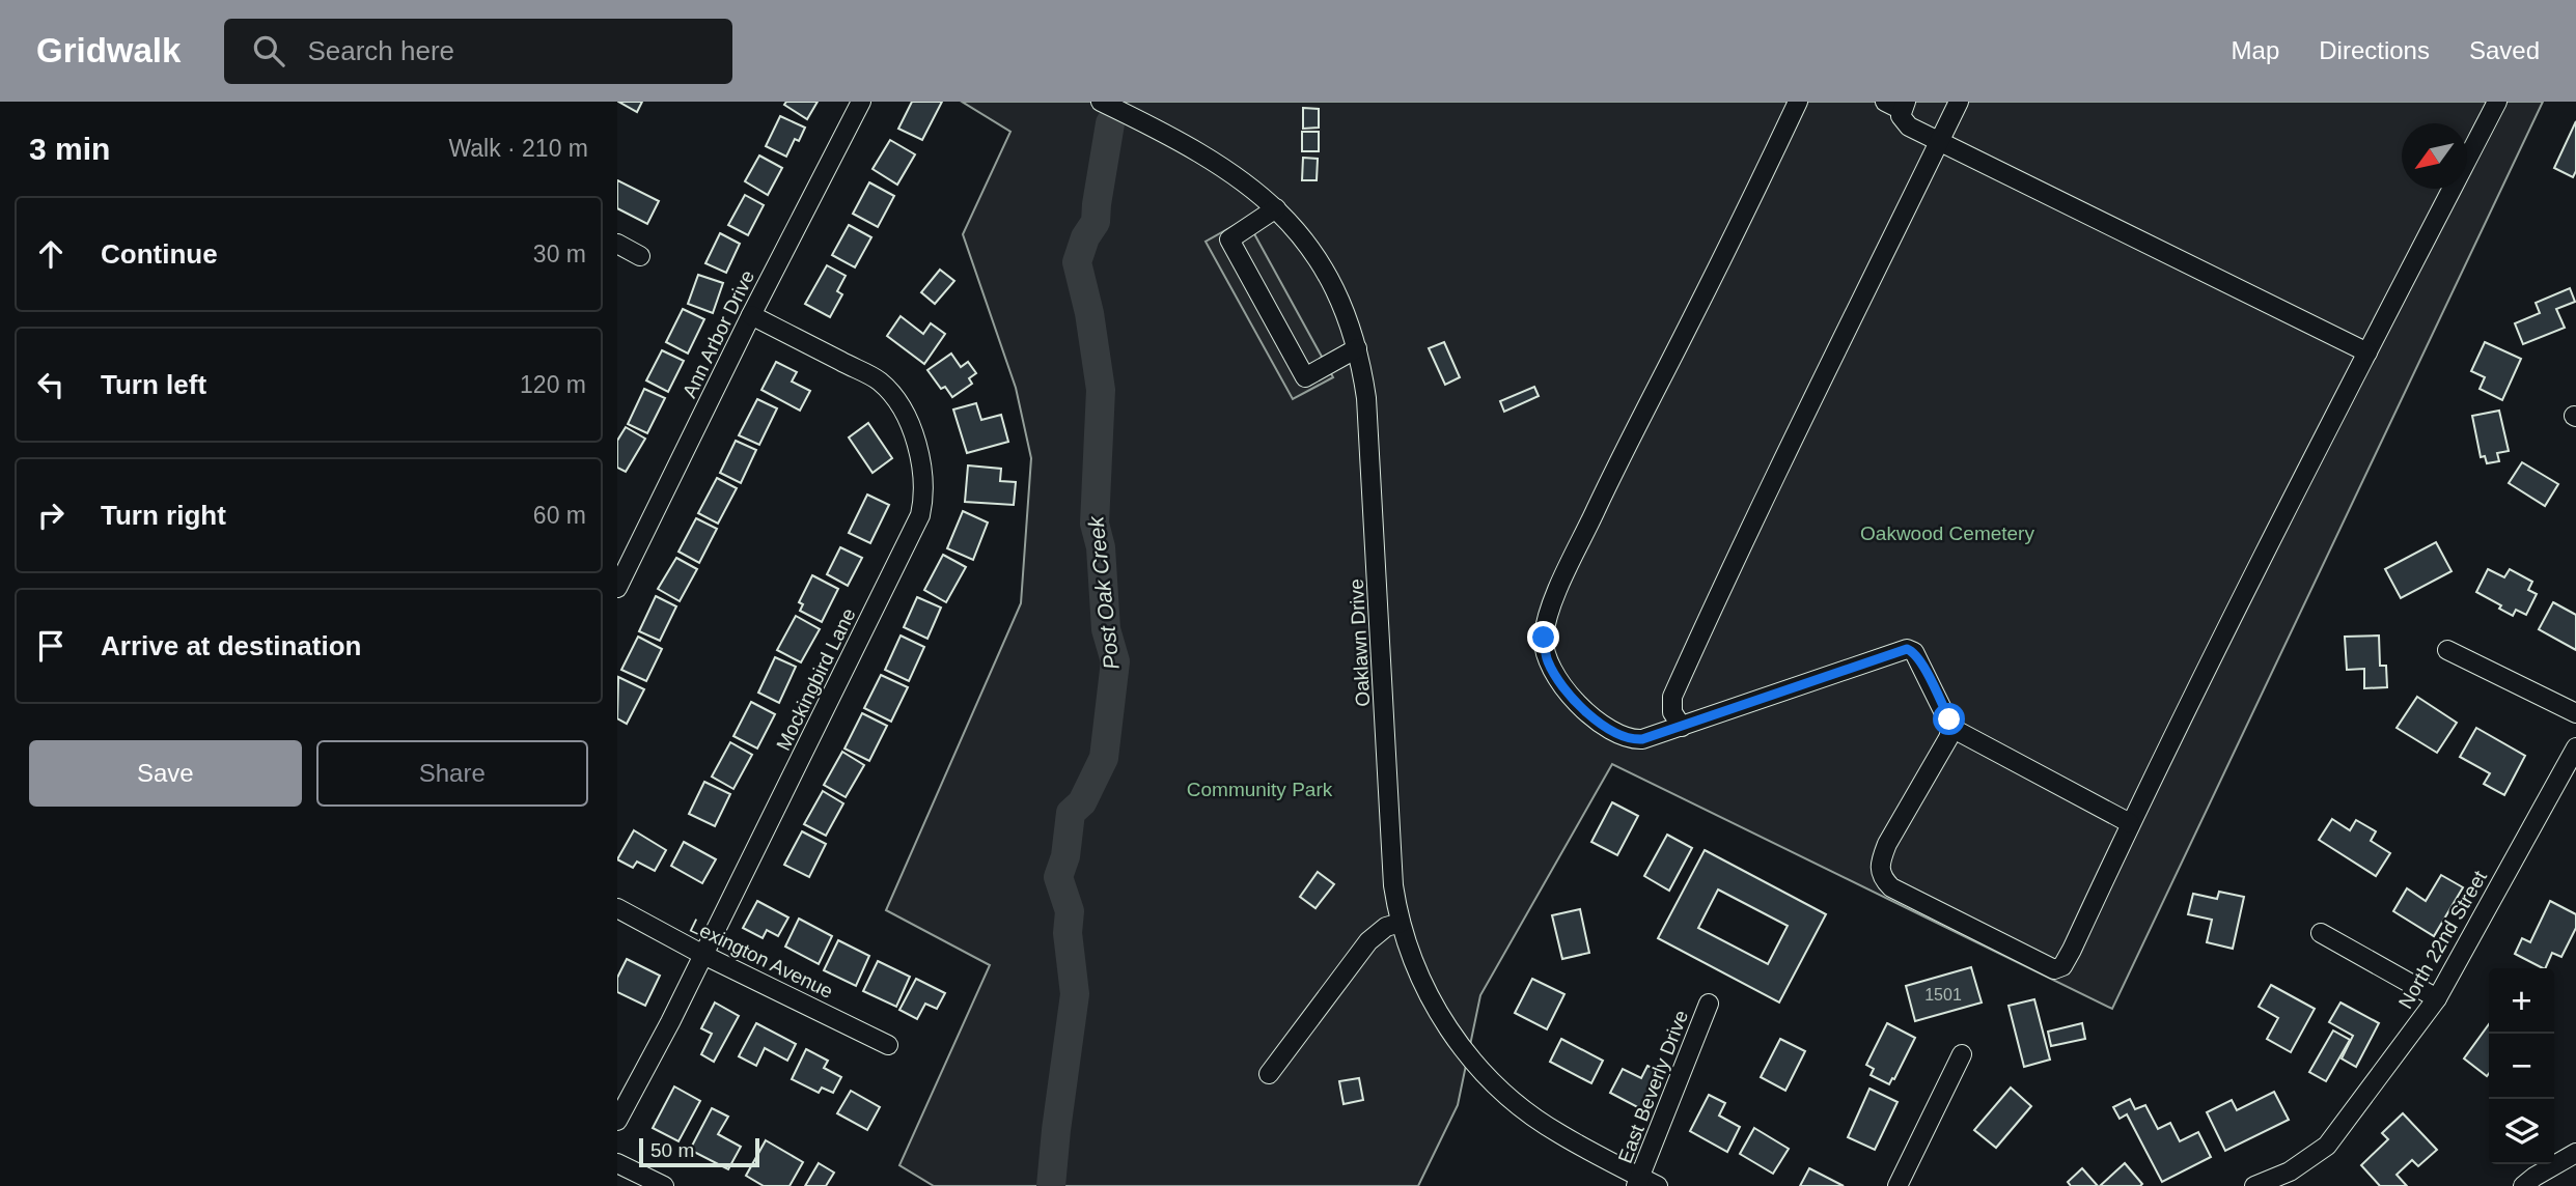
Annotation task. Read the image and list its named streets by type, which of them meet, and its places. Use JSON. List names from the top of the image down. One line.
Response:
{"streets":{"street":["Ann Arbor Drive","Oaklawn Drive","Mockingbird Lane","North 22nd Street","Lexington Avenue","East Beverly Drive"]},"crossings":[["Ann Arbor Drive","Mockingbird Lane"],["Oaklawn Drive","East Beverly Drive"],["Mockingbird Lane","Lexington Avenue"]],"water":["Post Oak Creek"],"parks":["Oakwood Cemetery","Community Park"],"house_numbers":["1501"],"scale_bar":"50 m","north":"bottom left","page":{"header":"Gridwalk","search":"Search here","nav":["Map","Directions","Saved"],"heading":["3 min","Walk · 210 m"],"list":[["Continue","30 m"],["Turn left","120 m"],["Turn right","60 m"],"Arrive at destination"],"buttons":["Save","Share"],"map_buttons":["+","−"],"scale":"50 m"}}
